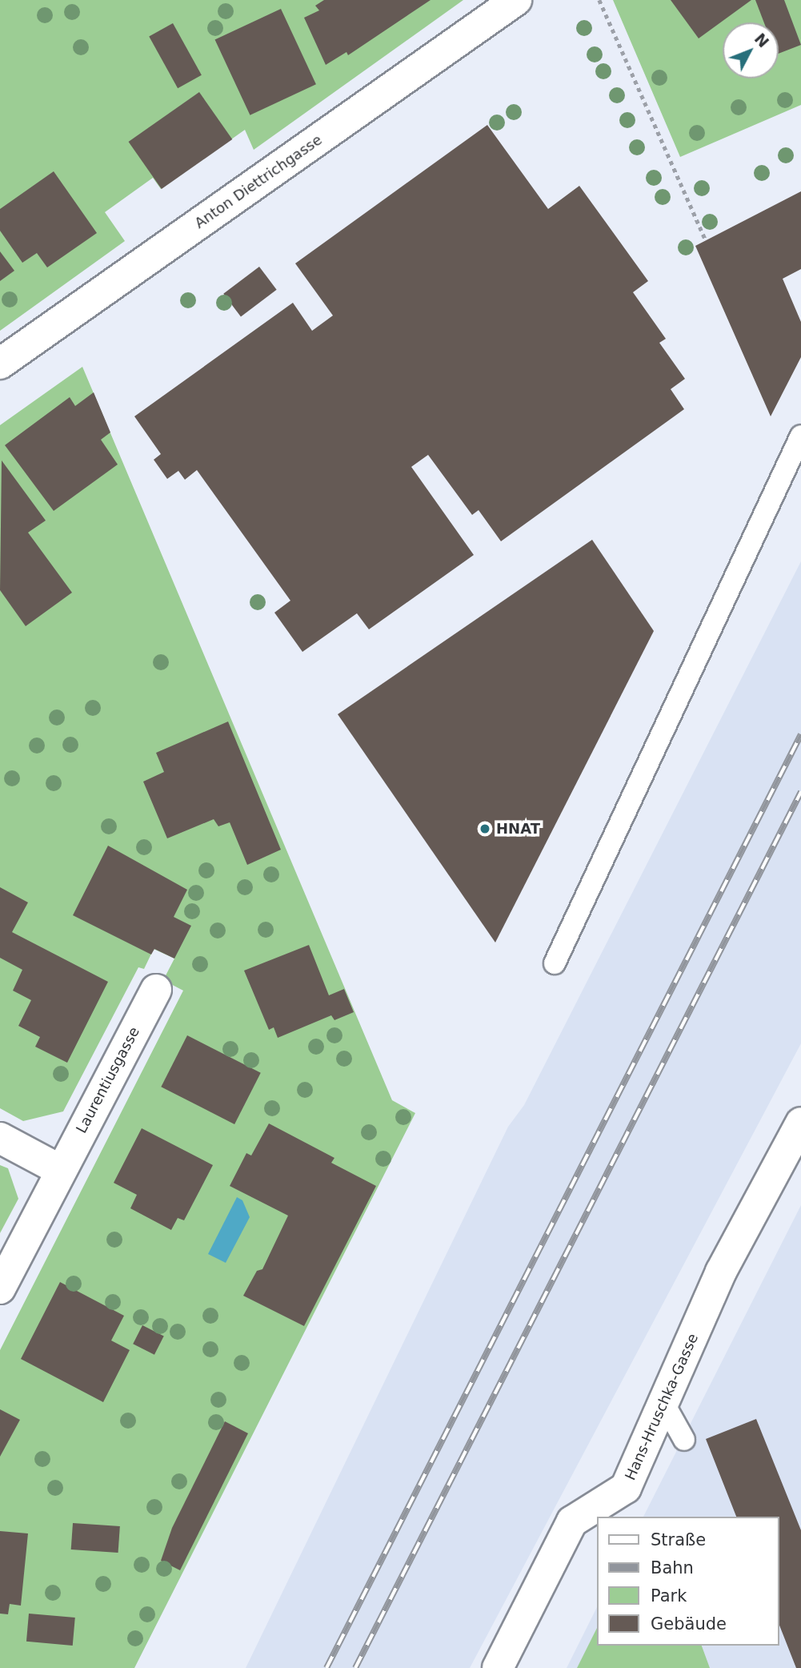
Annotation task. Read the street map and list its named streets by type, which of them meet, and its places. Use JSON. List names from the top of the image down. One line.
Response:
{"streets":{"street":["Anton Diettrichgasse","Laurentiusgasse","Hans-Hruschka-Gasse"]},"places":["HNAT"],"legend":["Straße","Bahn","Park","Gebäude"],"north":"top right"}
